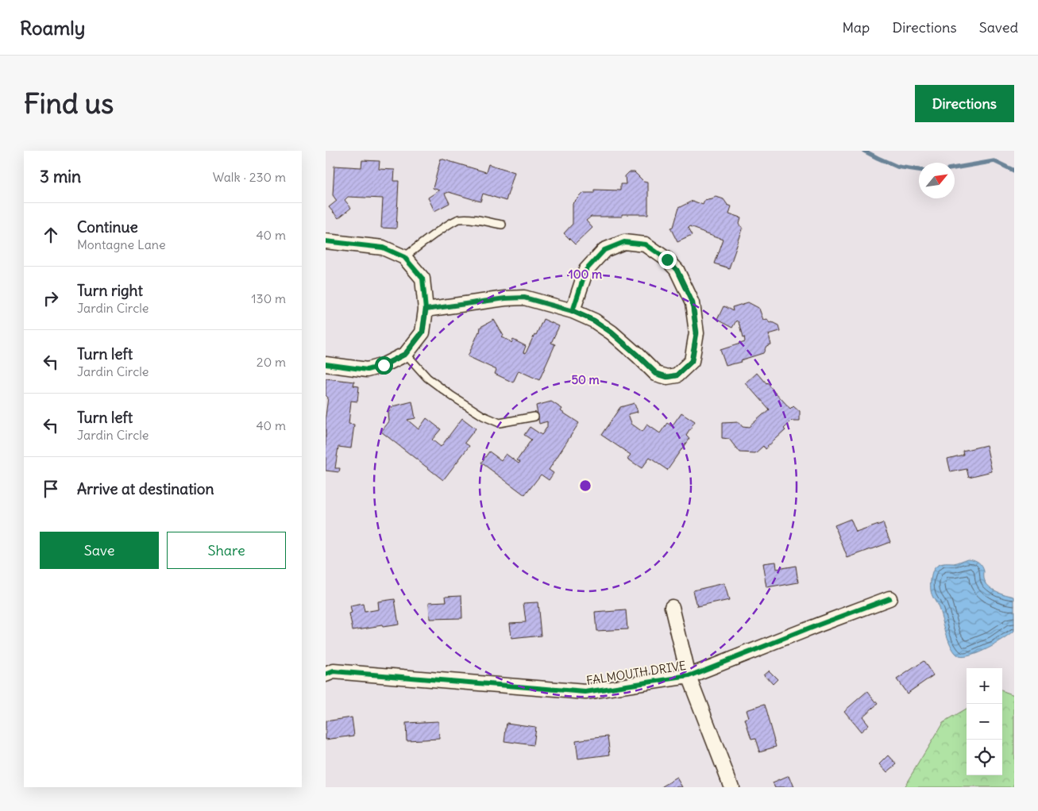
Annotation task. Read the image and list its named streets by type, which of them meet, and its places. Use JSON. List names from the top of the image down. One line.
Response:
{"streets":{"street":["FALMOUTH DRIVE"]},"north":"top right","page":{"header":"Roamly","nav":["Map","Directions","Saved"],"buttons":["Directions",["Save","Share"]],"title":"Find us","heading":["3 min","Walk · 230 m"],"list":[["Continue","Montagne Lane","40 m"],["Turn right","Jardin Circle","130 m"],["Turn left","Jardin Circle","20 m"],["Turn left","Jardin Circle","40 m"],"Arrive at destination"],"map_buttons":["+","−"]},"rings":["100 m","50 m"]}
